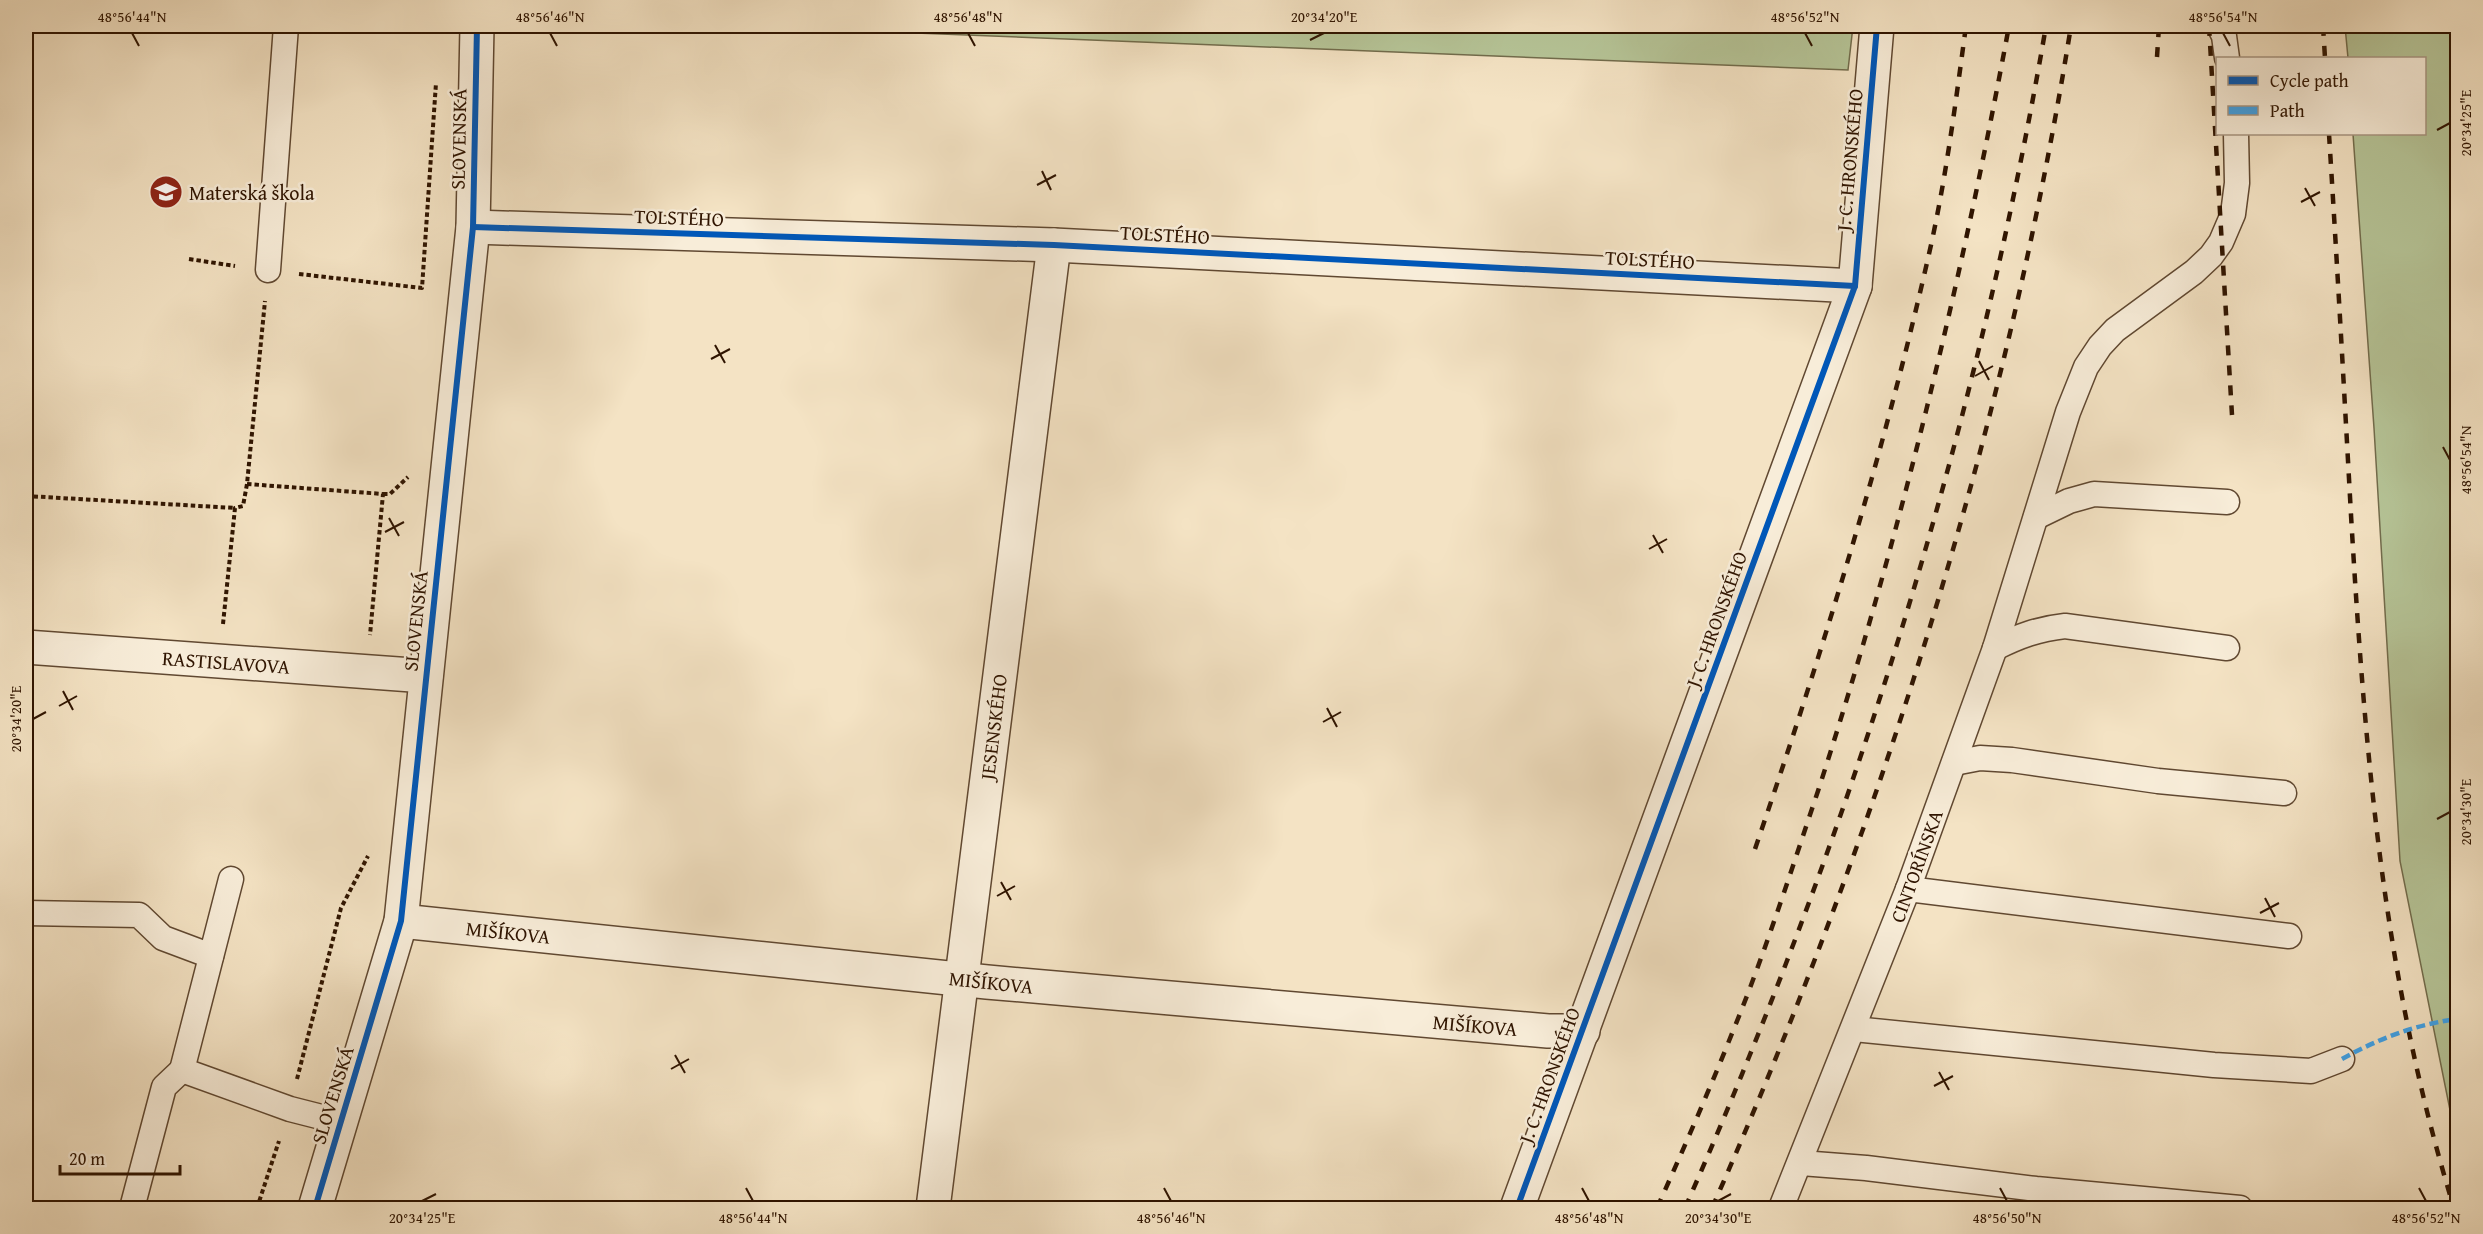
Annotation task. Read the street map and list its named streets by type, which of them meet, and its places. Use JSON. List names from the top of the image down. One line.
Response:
{"streets":{"street":["SLOVENSKÁ","J. C. HRONSKÉHO","TOLSTÉHO","RASTISLAVOVA","JESENSKÉHO","MIŠÍKOVA"],"lane":["CINTORÍNSKA"]},"crossings":[["SLOVENSKÁ","TOLSTÉHO"],["SLOVENSKÁ","RASTISLAVOVA"],["SLOVENSKÁ","MIŠÍKOVA"],["J. C. HRONSKÉHO","TOLSTÉHO"],["J. C. HRONSKÉHO","MIŠÍKOVA"],["TOLSTÉHO","JESENSKÉHO"],["JESENSKÉHO","MIŠÍKOVA"]],"places":{"school or university":["Materská škola"]},"legend":["Cycle path","Path"],"scale_bar":"20 m","coordinates":["48°56'44\"N","48°56'46\"N","48°56'48\"N","20°34'20\"E","48°56'52\"N","48°56'54\"N","20°34'25\"E","20°34'30\"E","48°56'50\"N"]}
